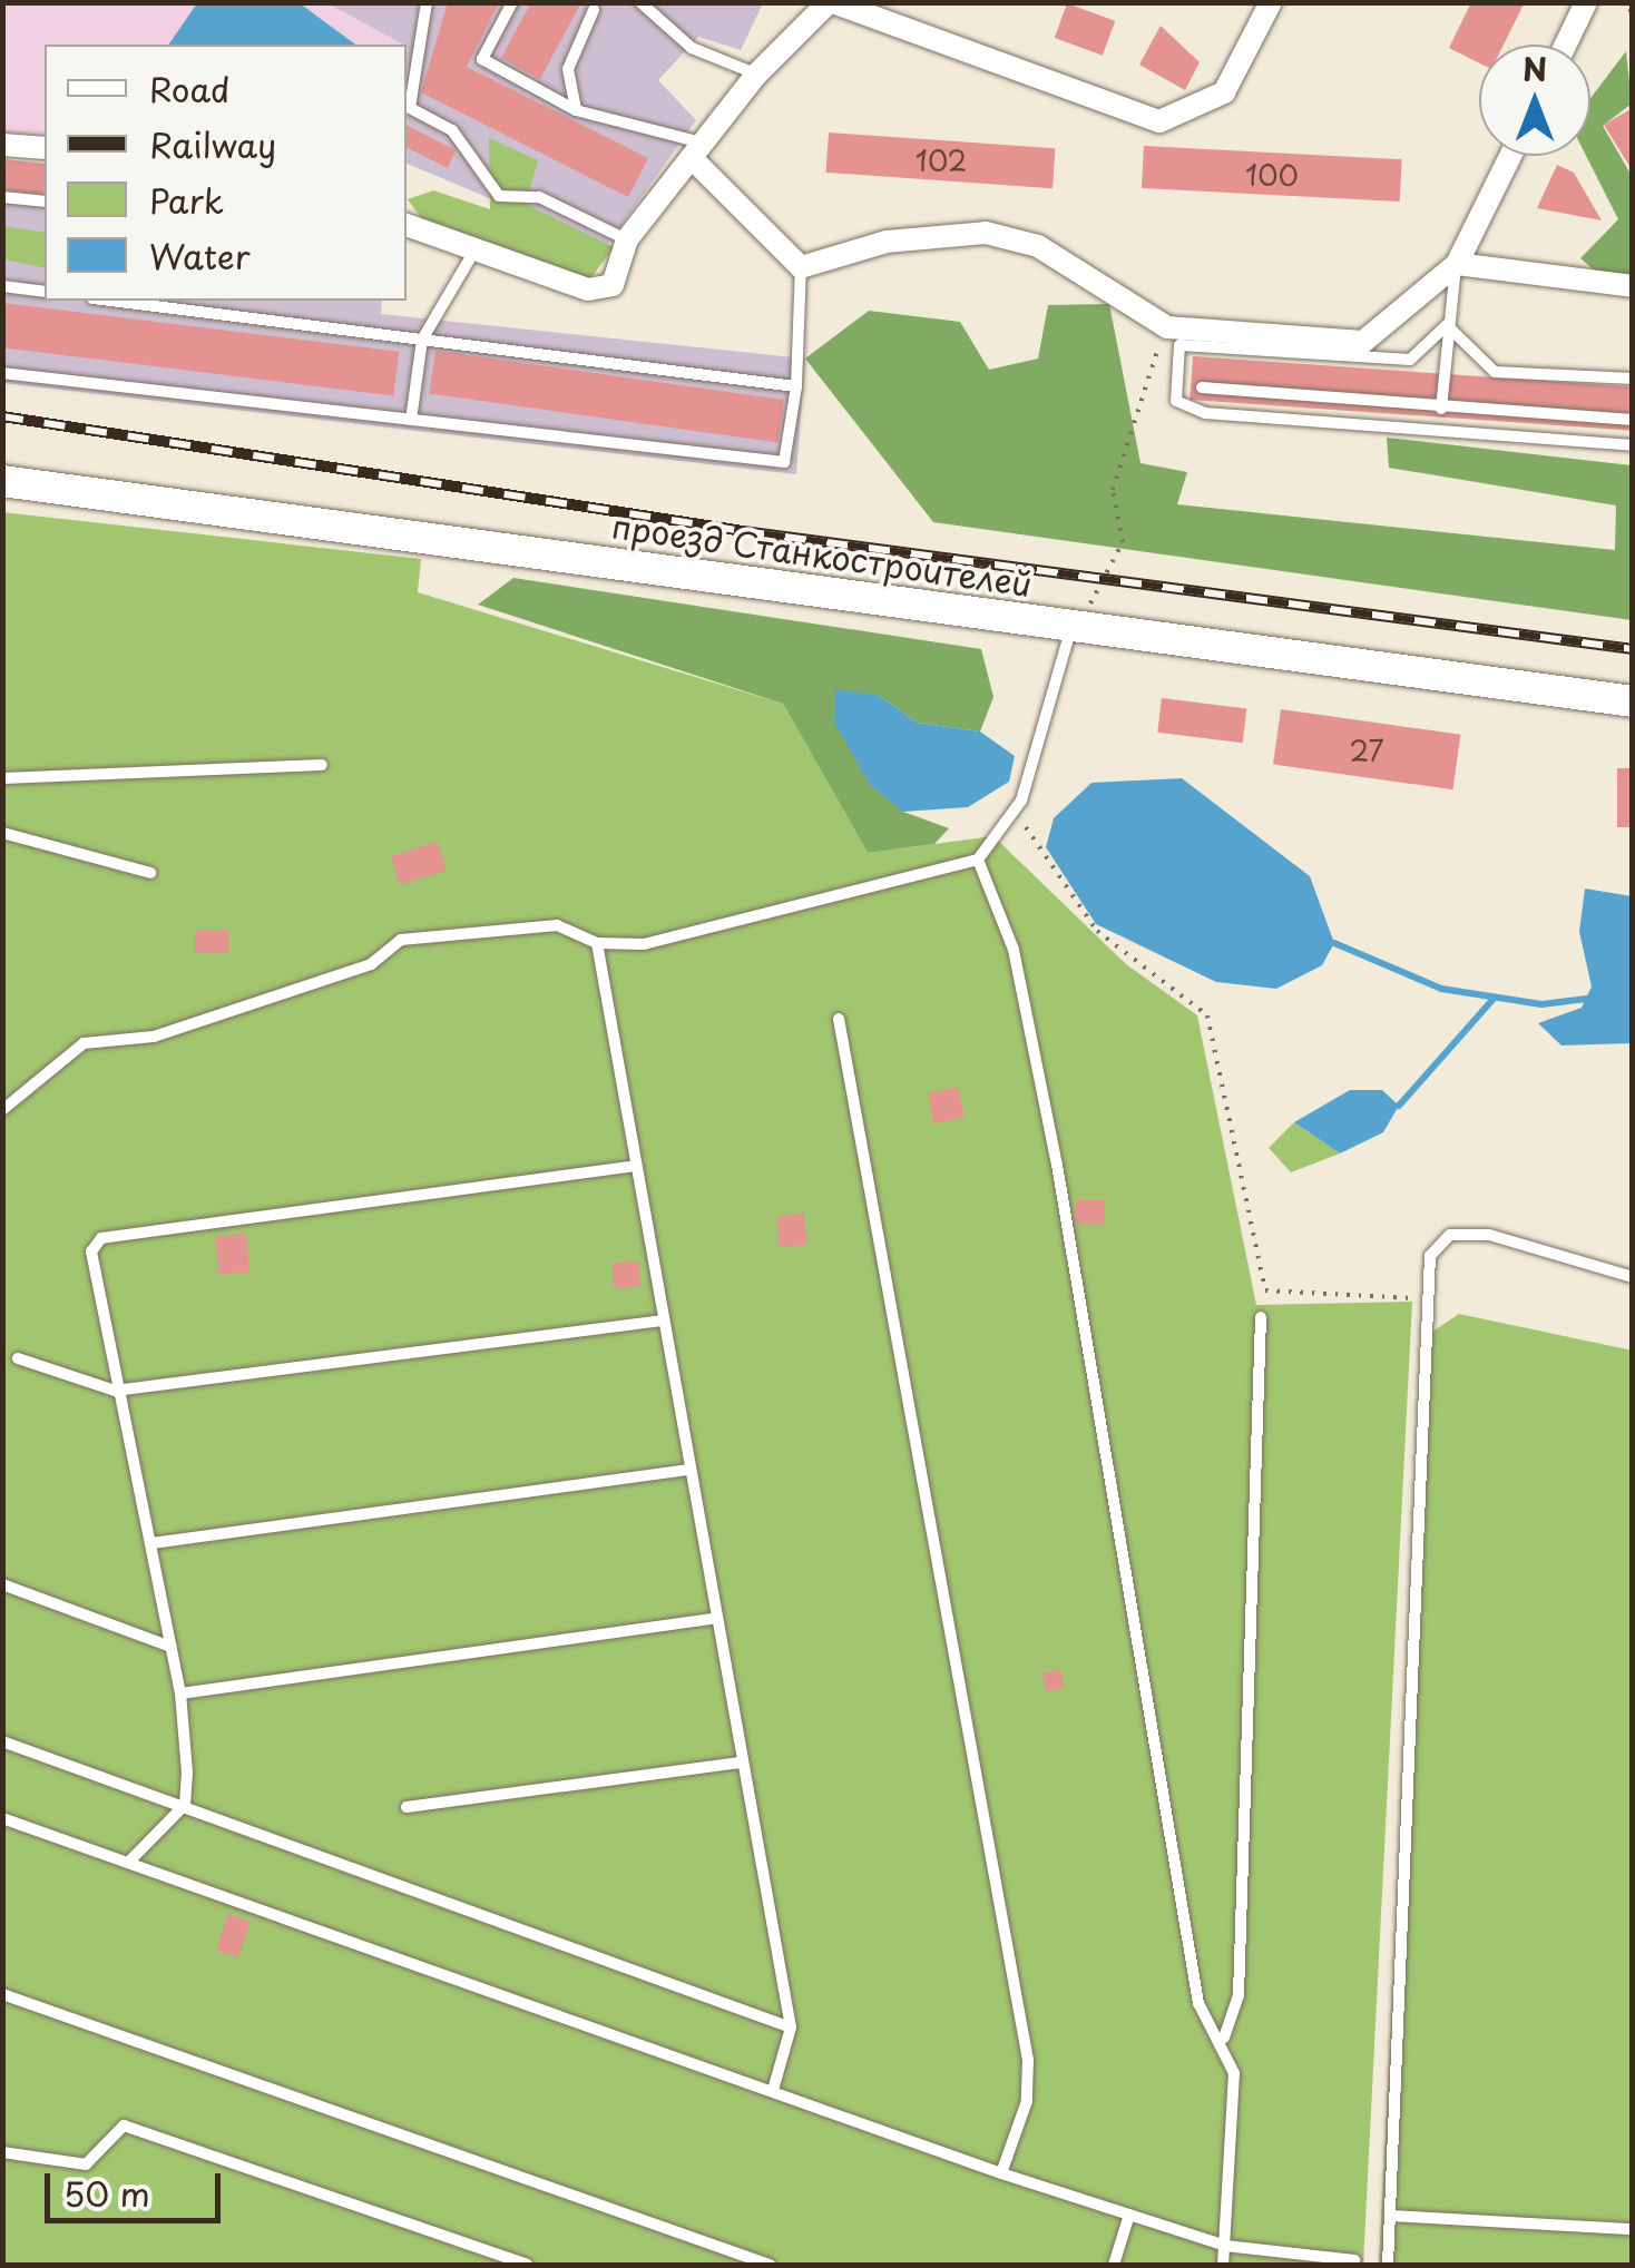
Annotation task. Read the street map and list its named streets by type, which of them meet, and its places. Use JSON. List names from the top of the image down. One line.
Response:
{"streets":{"main road":["проезд Станкостроителей"]},"house_numbers":["102","100","27"],"legend":["Road","Railway","Park","Water"],"scale_bar":"50 m","north":"top"}
